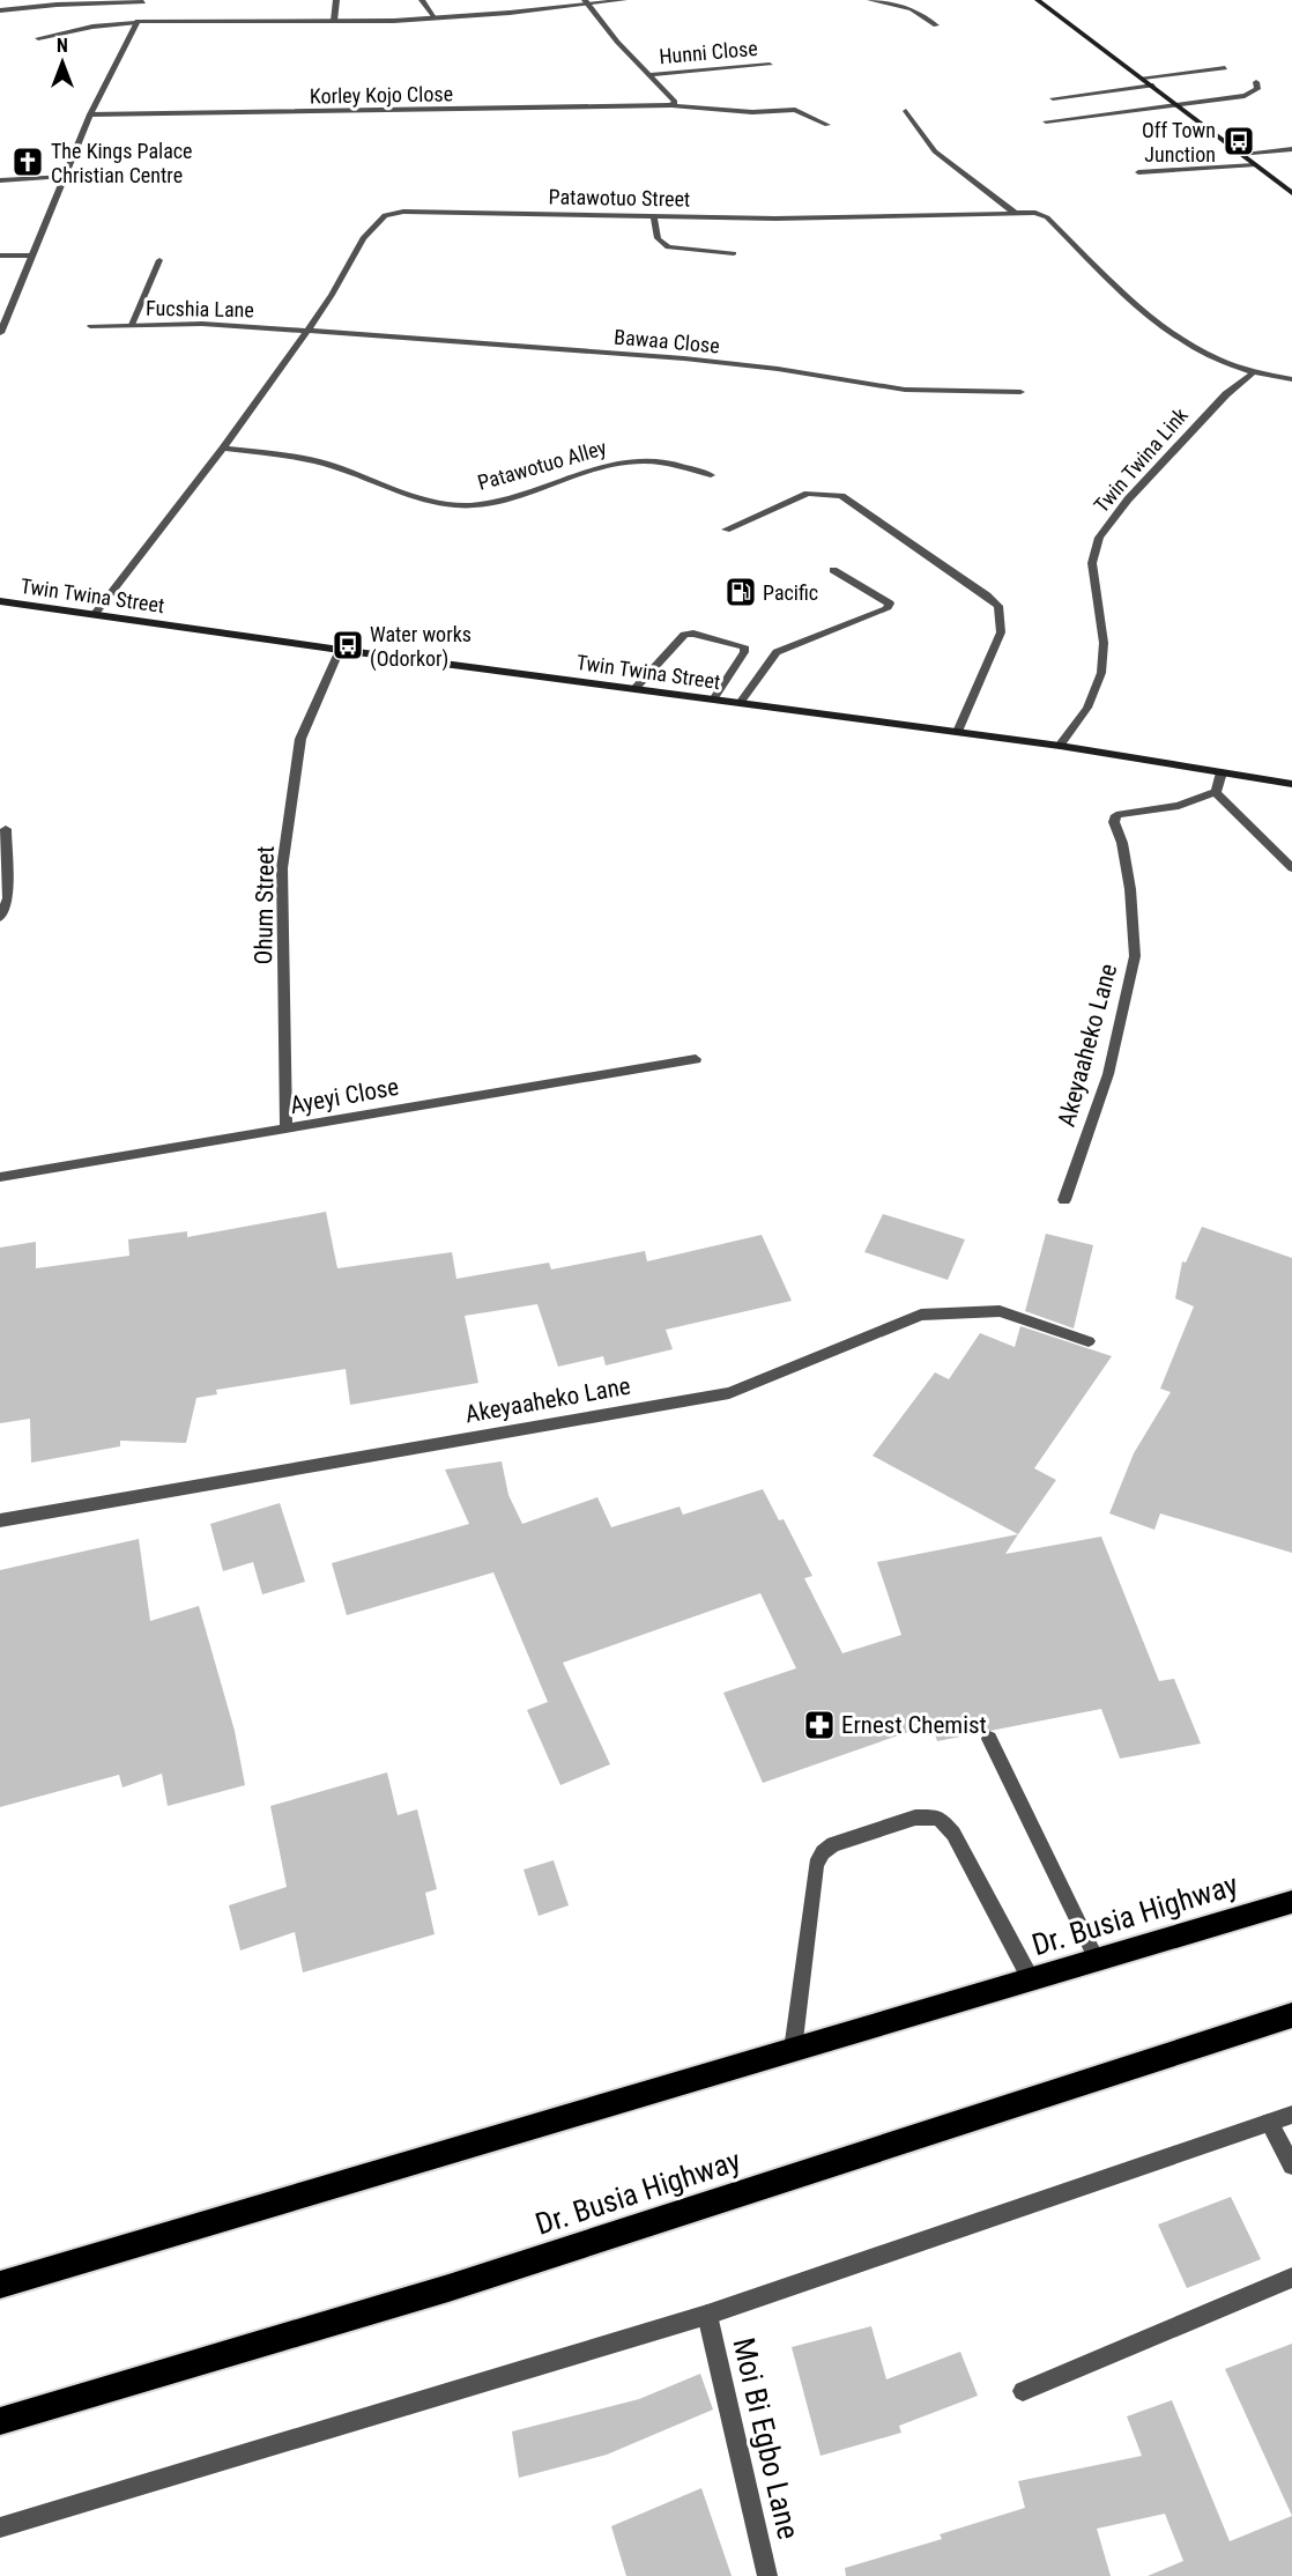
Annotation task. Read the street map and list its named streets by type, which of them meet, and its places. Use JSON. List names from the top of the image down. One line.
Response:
{"streets":{"highway":["Dr. Busia Highway"],"main road":["Twin Twina Street"],"street":["Hunni Close","Korley Kojo Close","Patawotuo Street","Fucshia Lane","Bawaa Close","Twin Twina Link","Patawotuo Alley","Ohum Street","Akeyaaheko Lane","Ayeyi Close","Moi Bi Egbo Lane"]},"crossings":[["Patawotuo Street","Fucshia Lane"],["Patawotuo Street","Bawaa Close"],["Patawotuo Street","Twin Twina Link"],["Patawotuo Street","Patawotuo Alley"],["Patawotuo Street","Twin Twina Street"],["Fucshia Lane","Bawaa Close"],["Twin Twina Link","Twin Twina Street"],["Twin Twina Street","Ohum Street"],["Ohum Street","Ayeyi Close"]],"places":{"bus stop":["Off Town Junction","Water works (Odorkor)"],"church":["The Kings Palace Christian Centre"],"fuel station":["Pacific"],"pharmacy":["Ernest Chemist"]},"north":"top"}
